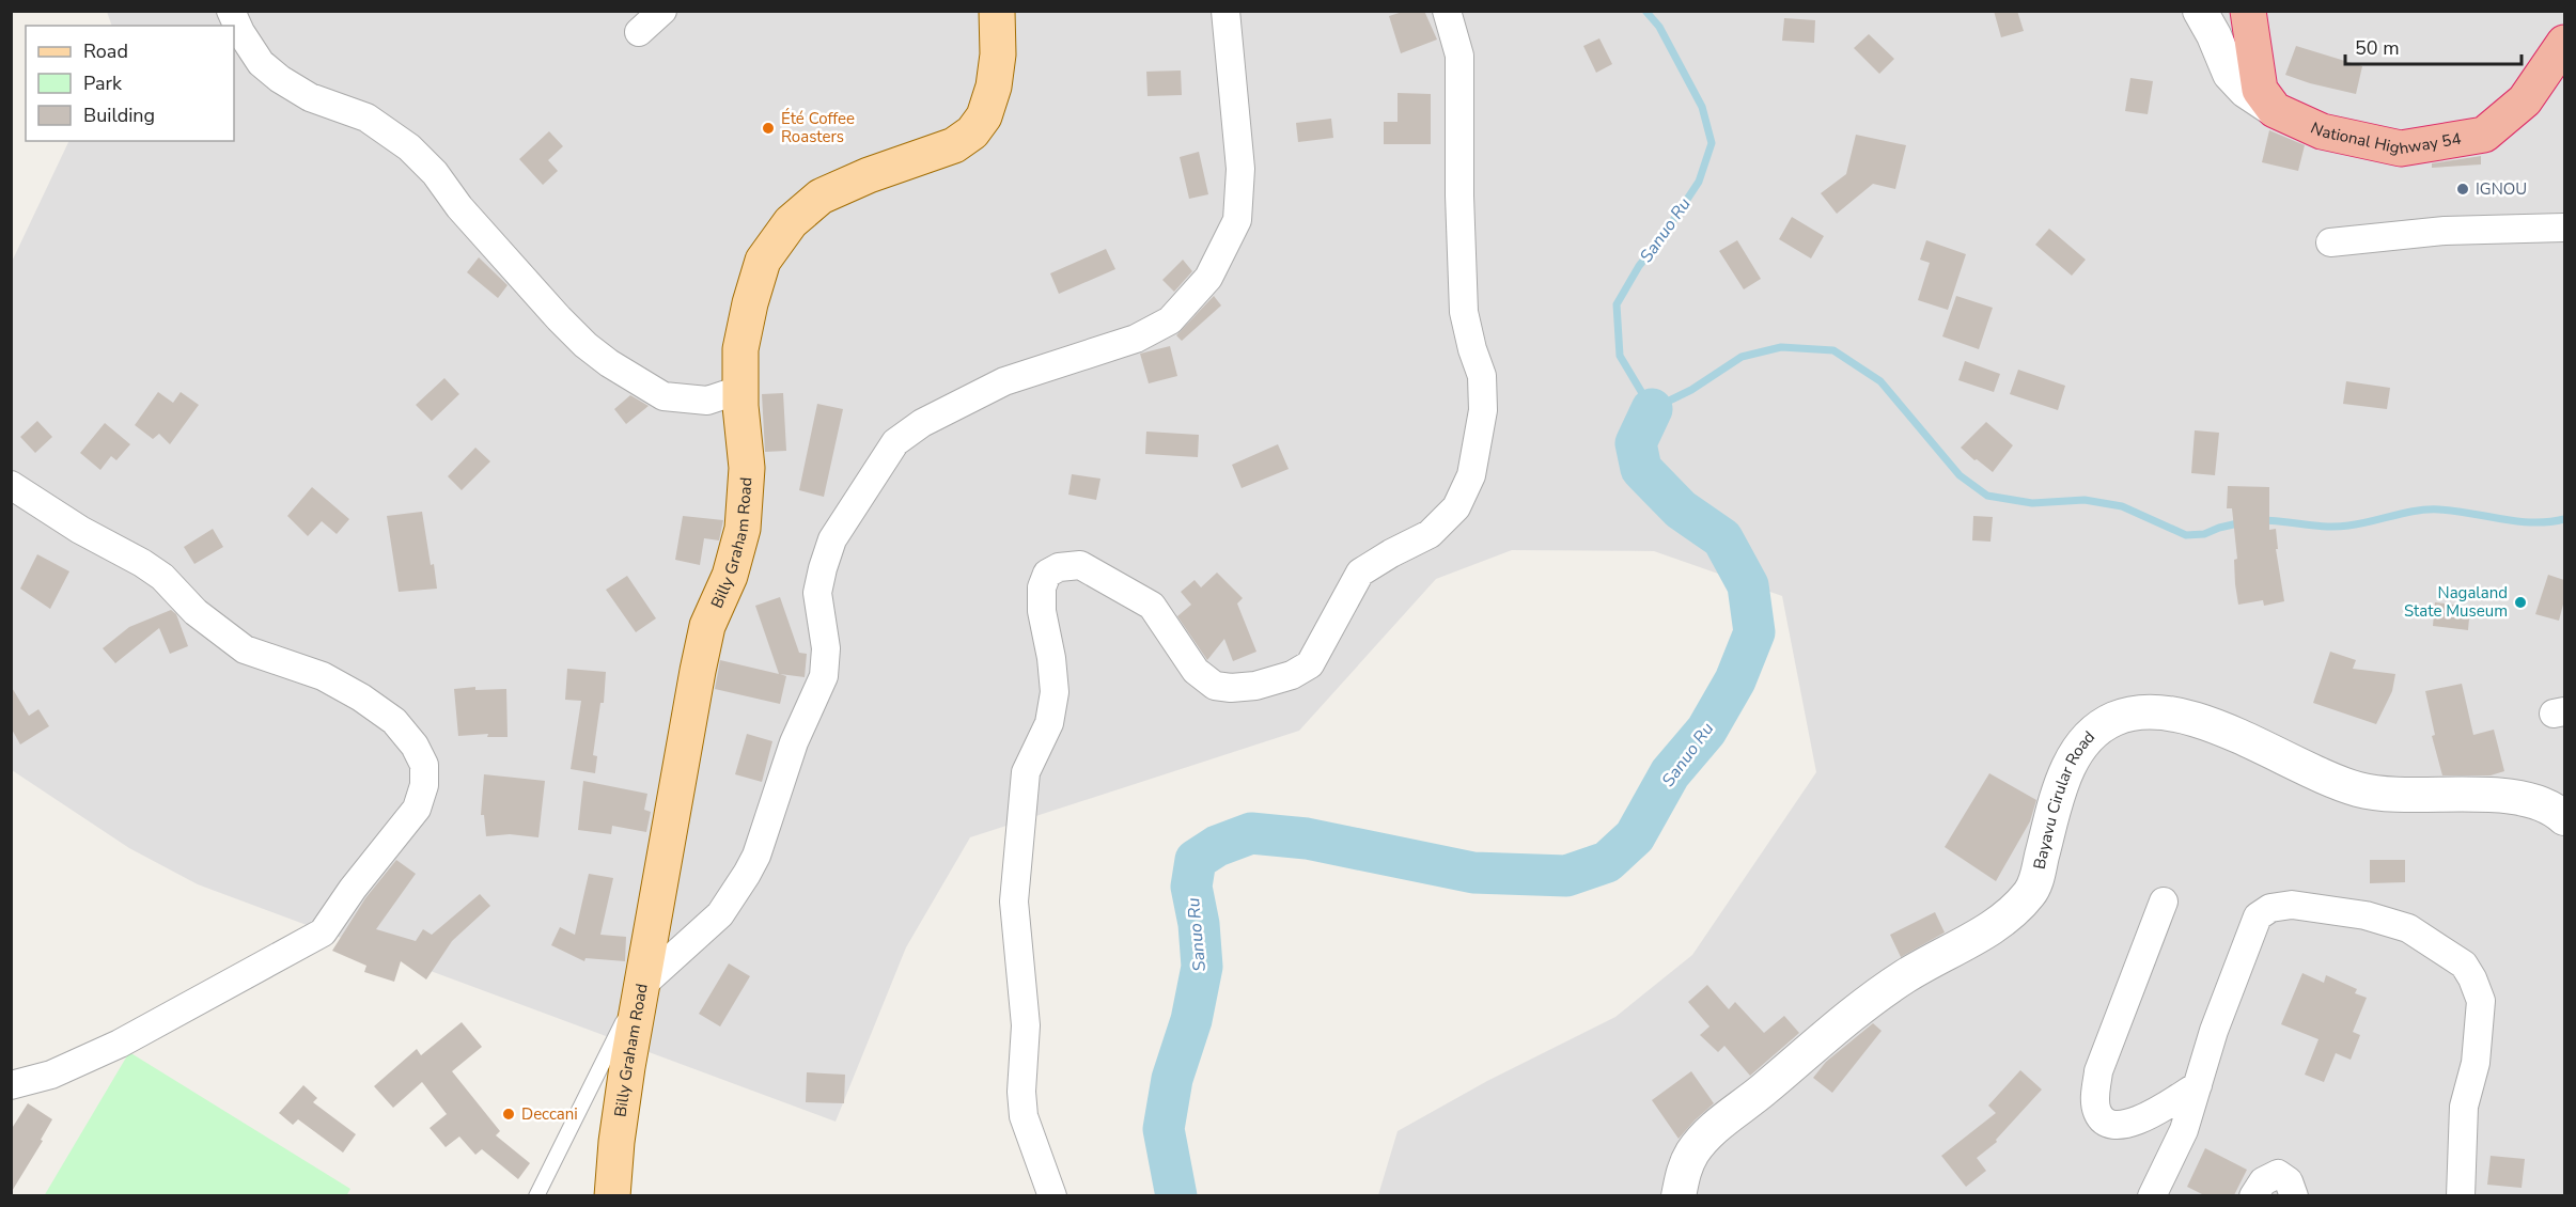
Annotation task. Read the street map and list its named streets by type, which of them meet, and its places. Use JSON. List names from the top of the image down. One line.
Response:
{"streets":{"highway":["National Highway 54"],"main road":["Billy Graham Road"],"street":["Bayavu Cirular Road"]},"water":["Sanuo Ru"],"places":["Été Coffee Roasters","IGNOU","Nagaland State Museum","Deccani"],"legend":["Road","Park","Building"],"scale_bar":"50 m"}
